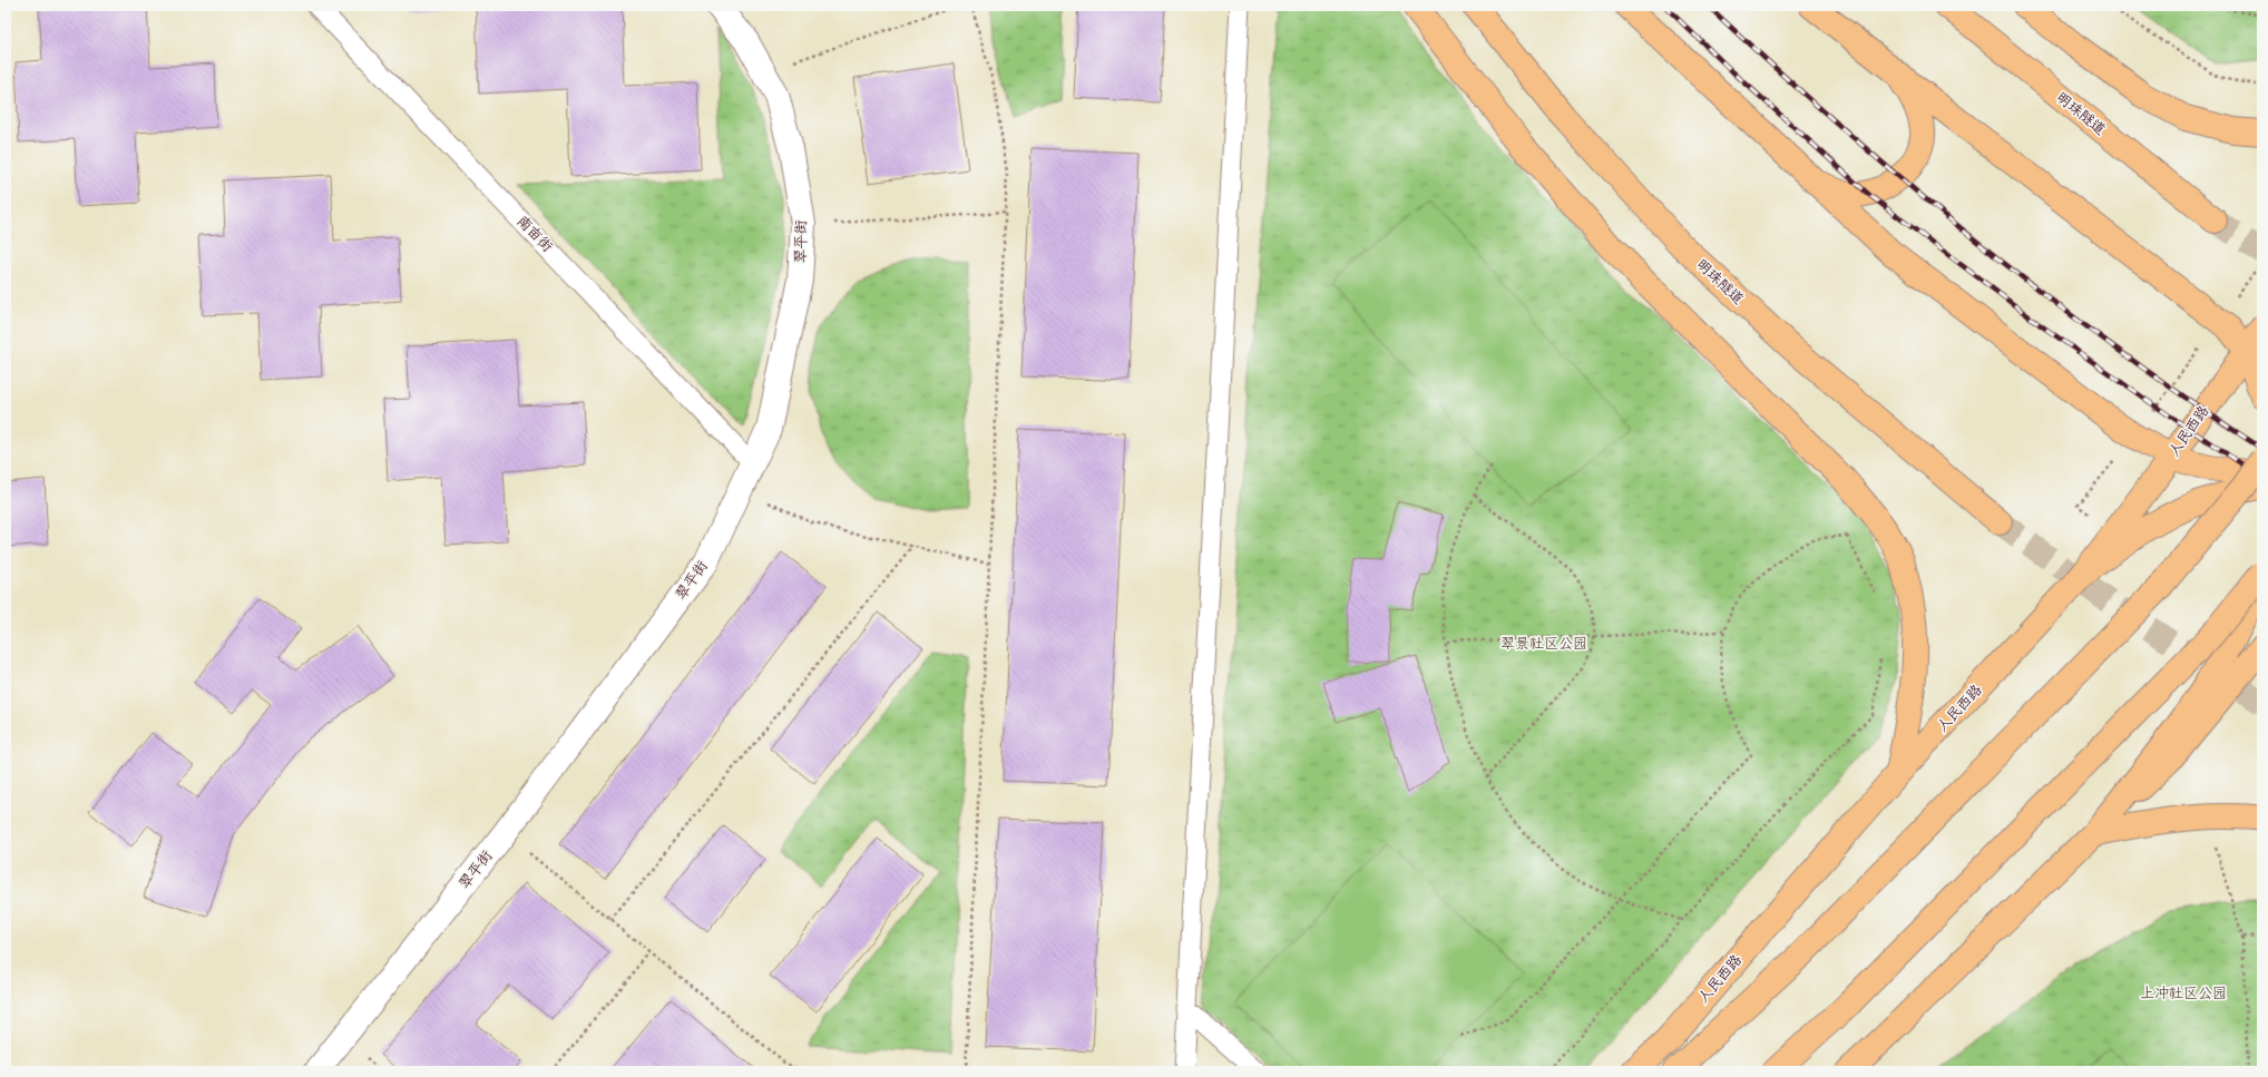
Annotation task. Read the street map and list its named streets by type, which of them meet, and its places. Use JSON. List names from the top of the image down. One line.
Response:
{"streets":{"main road":["明珠隧道","人民西路"],"street":["翠平街"],"lane":["南亩街"]},"crossings":[["南亩街","翠平街"]],"parks":["翠景社区公园","上冲社区公园"]}
